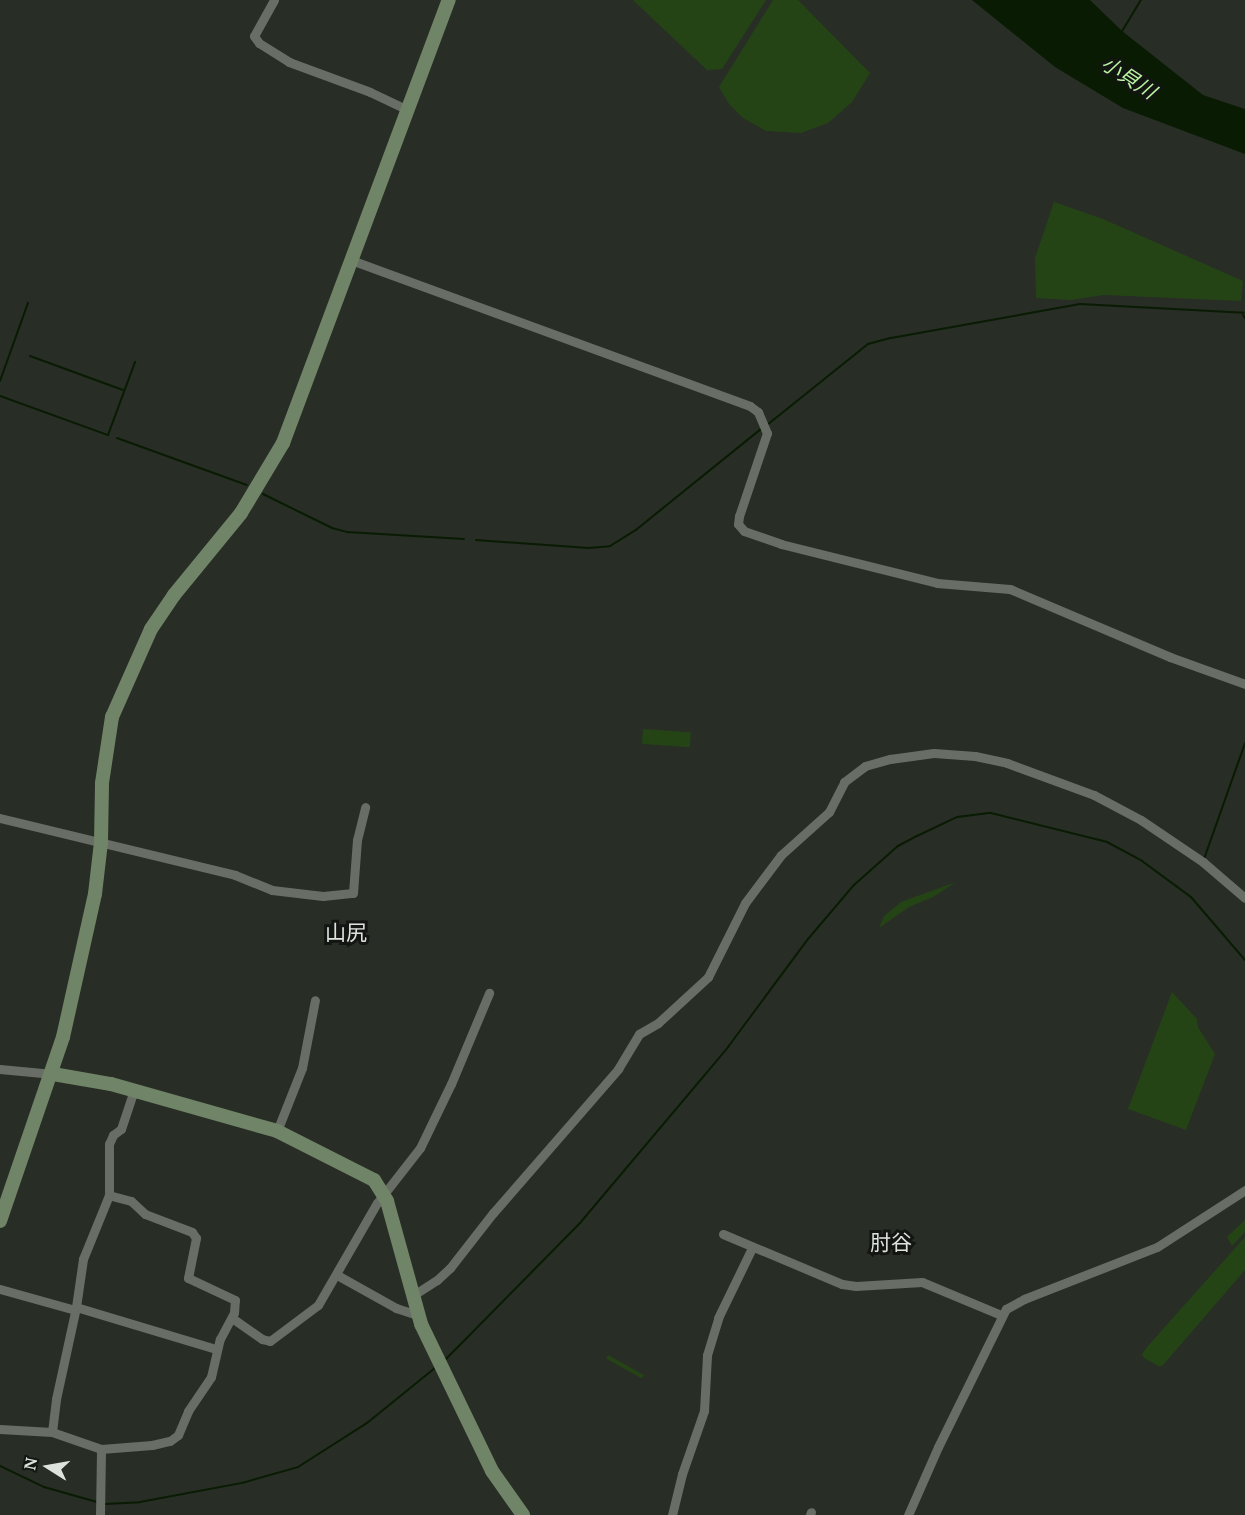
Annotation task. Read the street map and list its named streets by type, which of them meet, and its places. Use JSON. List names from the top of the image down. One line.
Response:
{"districts":["山尻","肘谷"],"water":["小貝川"],"north":"left"}
